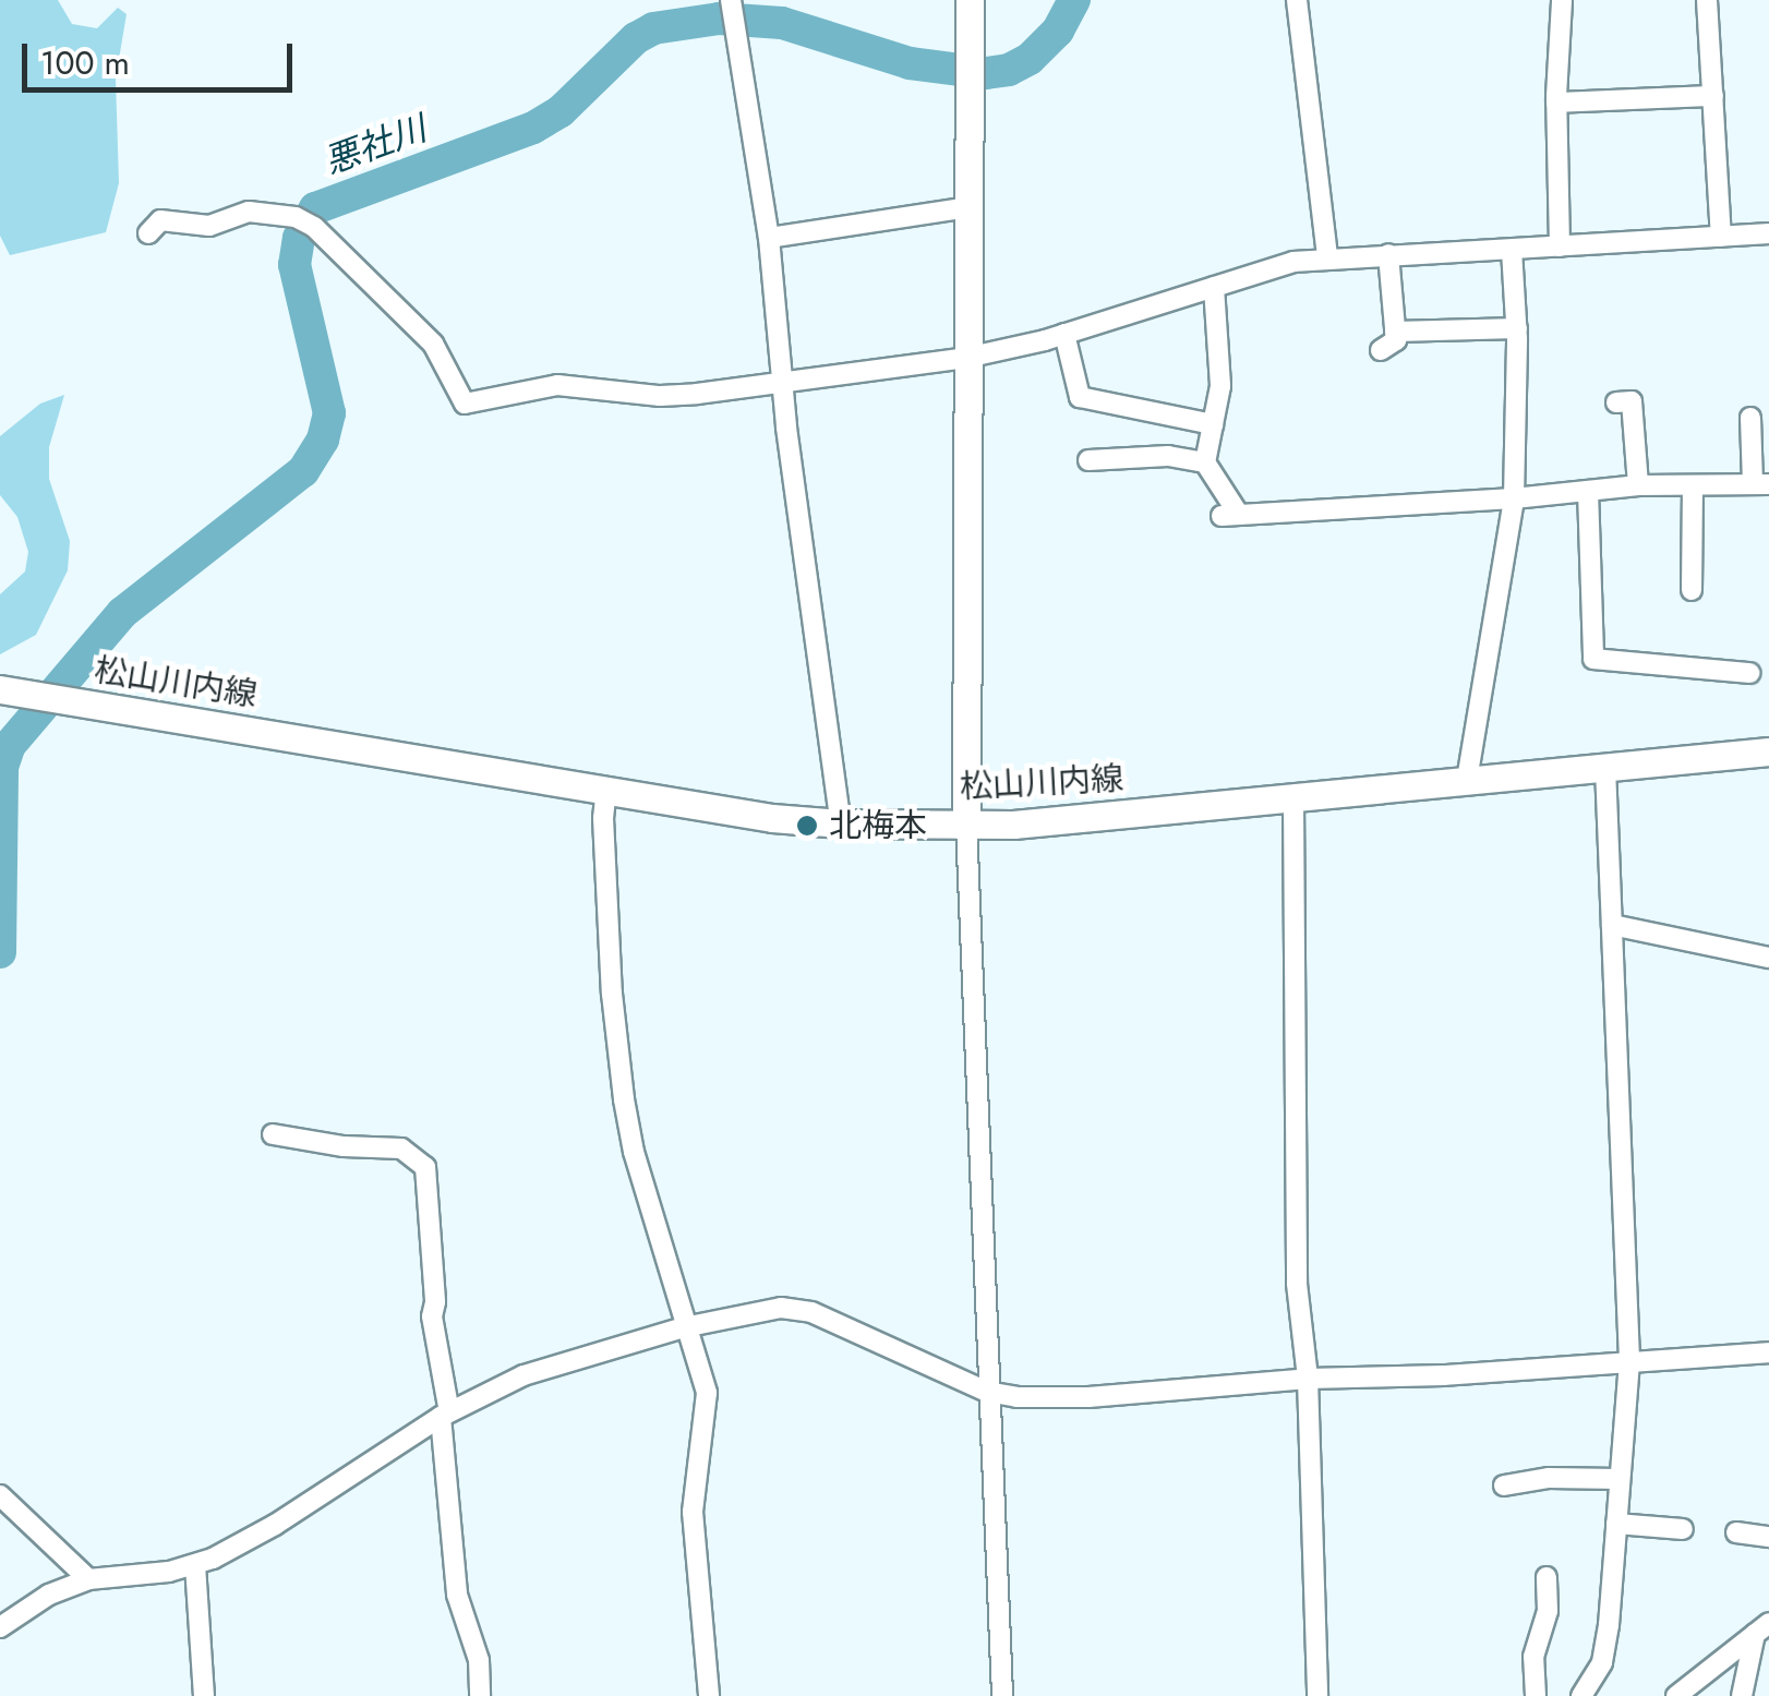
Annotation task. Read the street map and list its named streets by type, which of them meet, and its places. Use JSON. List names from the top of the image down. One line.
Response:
{"streets":{"main road":["松山川内線"]},"water":["悪社川"],"places":["北梅本"],"scale_bar":"100 m"}
